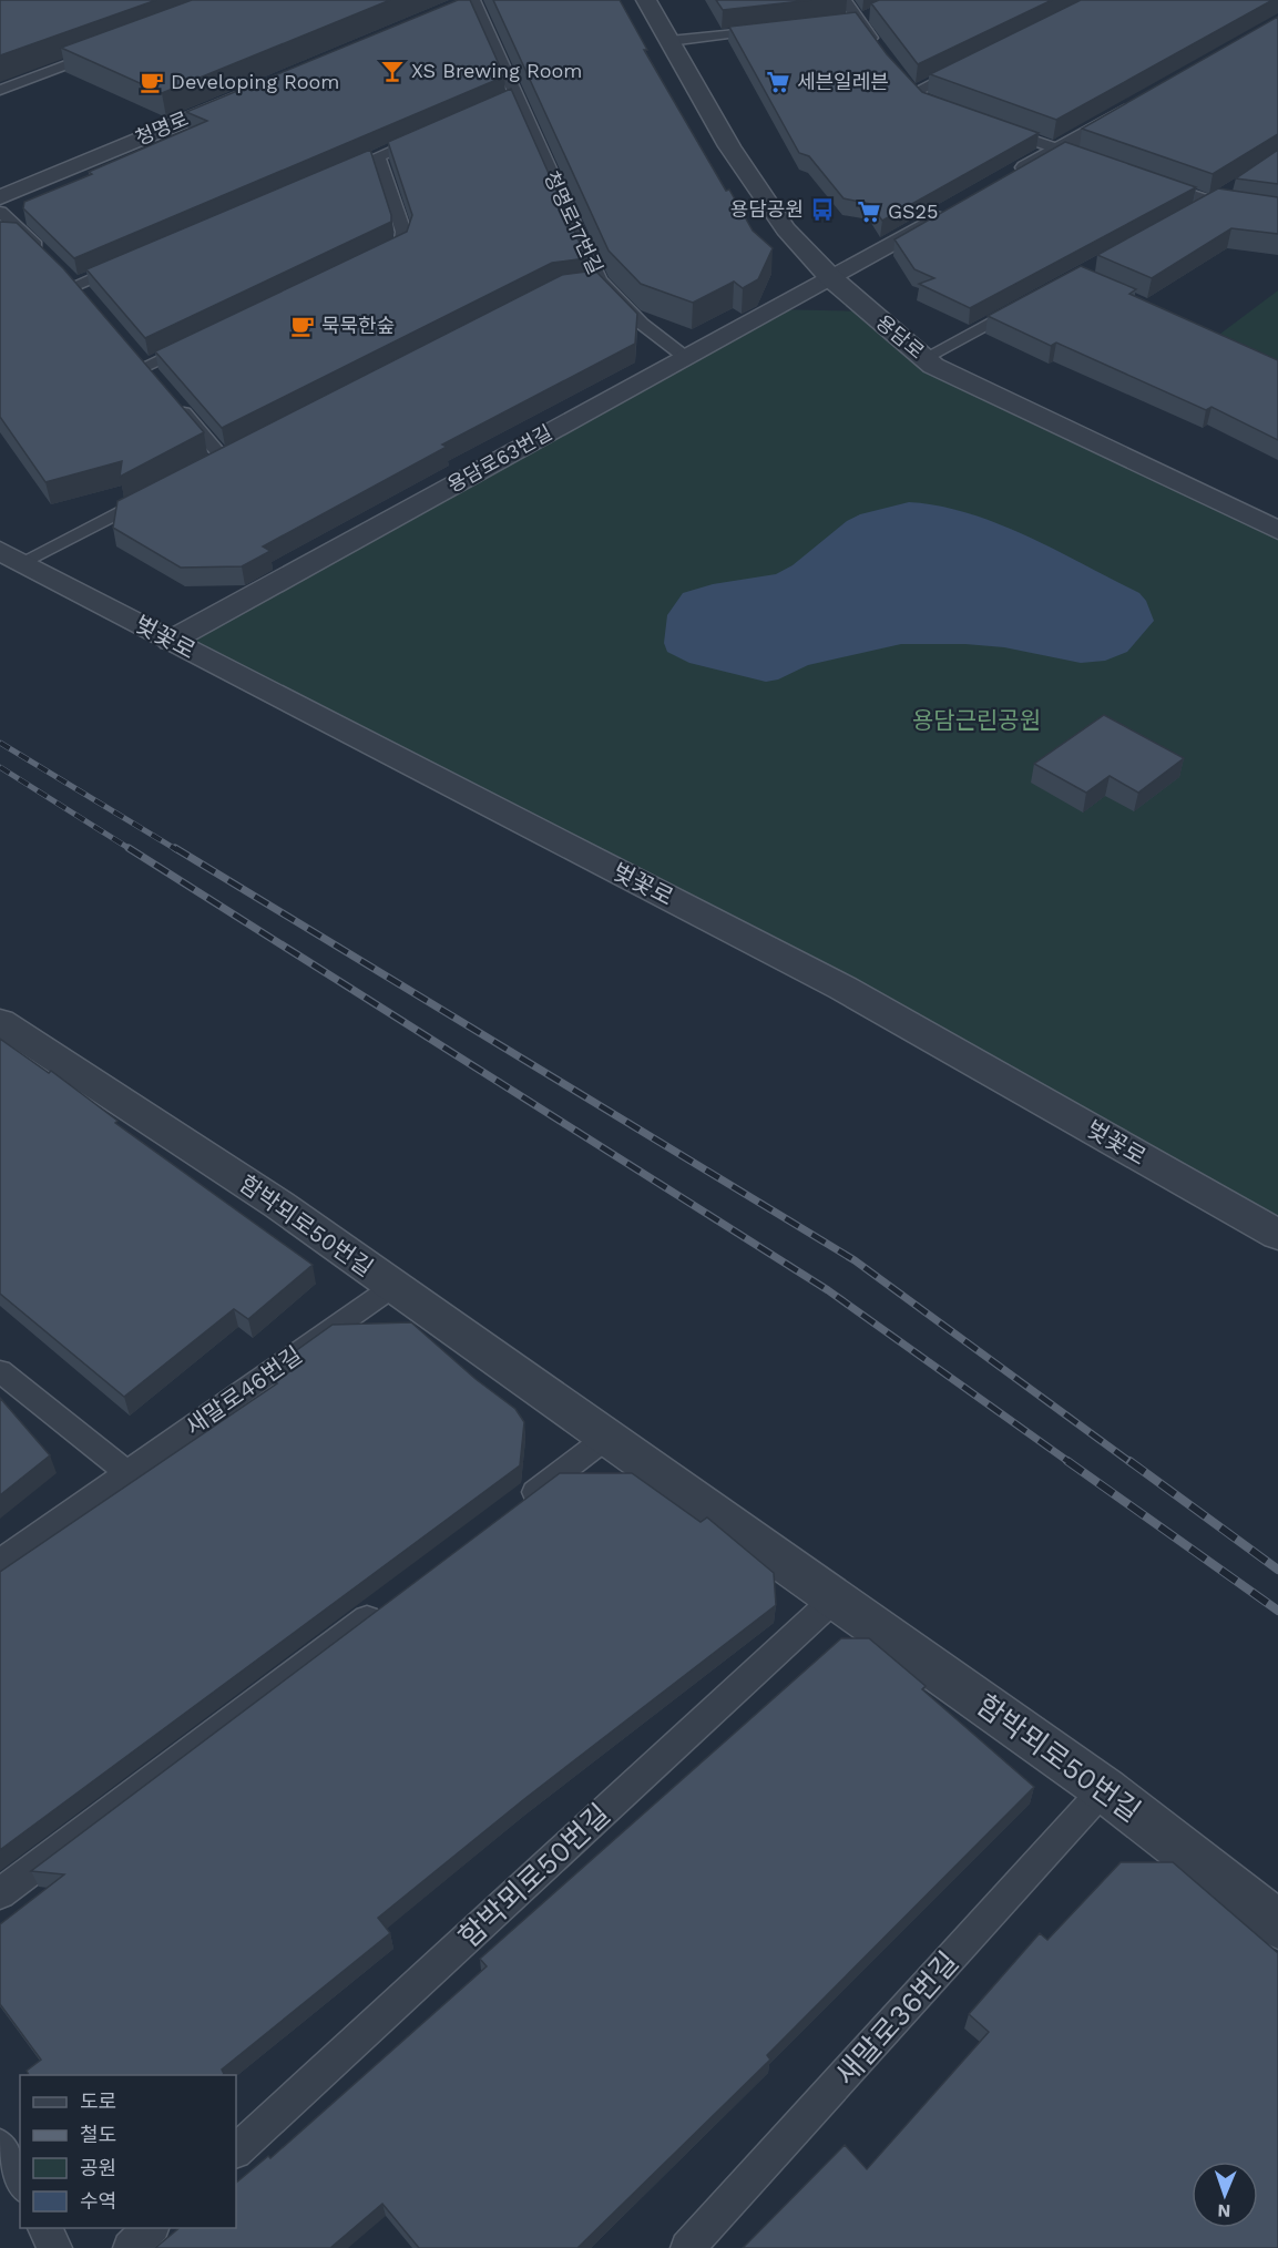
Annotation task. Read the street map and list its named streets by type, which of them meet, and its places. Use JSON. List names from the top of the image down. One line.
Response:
{"streets":{"street":["청명로","용담로","용담로63번길","벚꽃로","함박뫼로50번길"],"lane":["청명로17번길","새말로46번길","새말로36번길"]},"crossings":[["청명로17번길","용담로63번길"],["용담로","용담로63번길"],["용담로63번길","벚꽃로"],["함박뫼로50번길","새말로46번길"],["함박뫼로50번길","새말로36번길"]],"parks":["용담근린공원"],"places":{"bar":["XS Brewing Room"],"cafe":["Developing Room","묵묵한숲"],"supermarket":["세븐일레븐","GS25"],"bus stop":["용담공원"]},"legend":["도로","철도","공원","수역"],"north":"bottom"}
